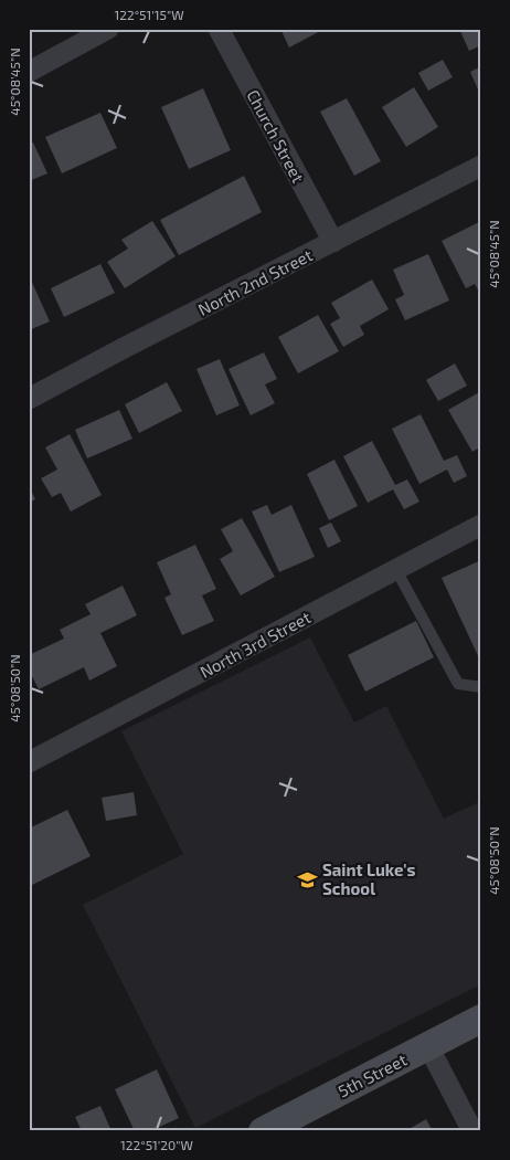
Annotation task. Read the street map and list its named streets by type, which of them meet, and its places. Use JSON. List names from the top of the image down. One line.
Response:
{"streets":{"street":["Church Street","North 2nd Street","North 3rd Street","5th Street"]},"crossings":[["Church Street","North 2nd Street"]],"places":{"school or university":["Saint Luke's School"]},"coordinates":["122°51'15\"W","45°08'45\"N","45°08'50\"N","122°51'20\"W"]}
